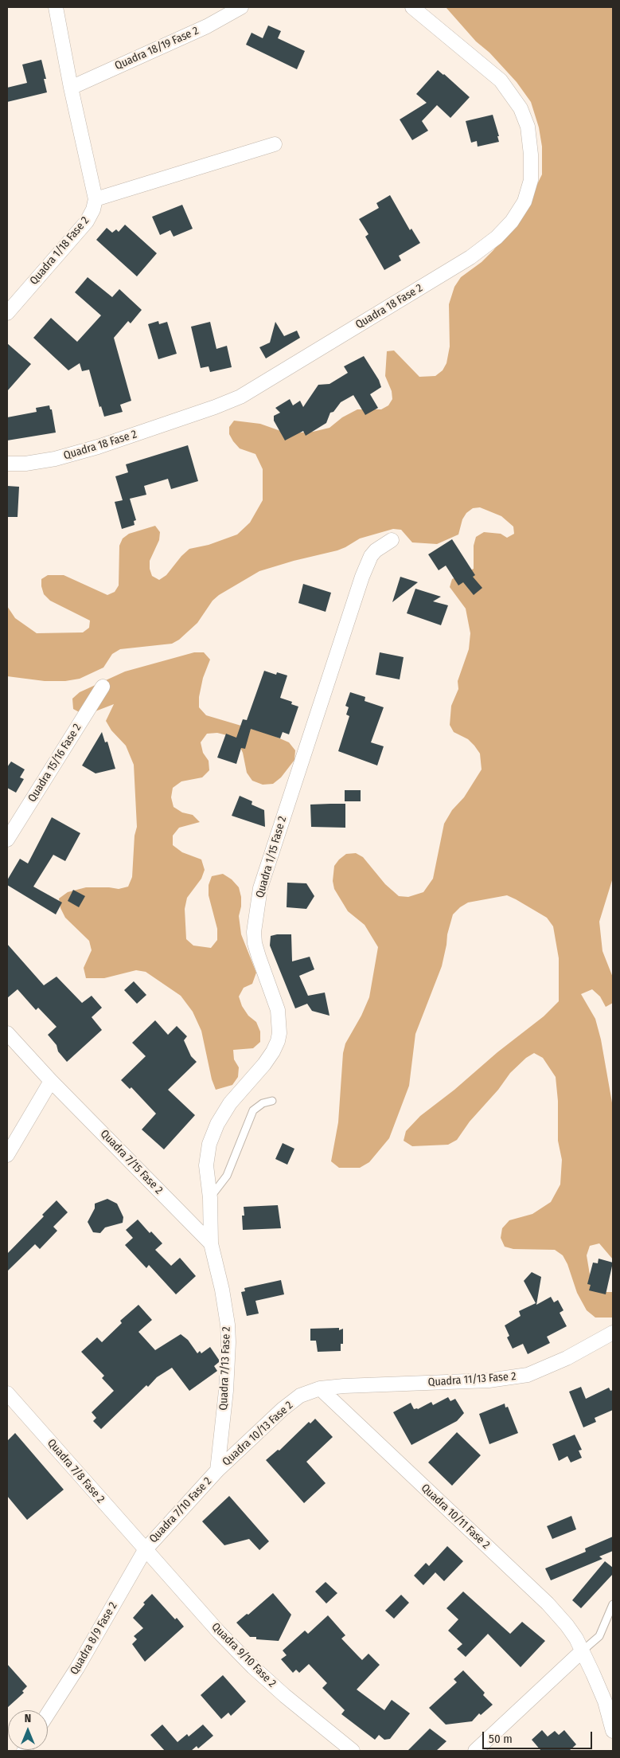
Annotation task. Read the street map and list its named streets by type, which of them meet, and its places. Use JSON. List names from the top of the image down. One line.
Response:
{"streets":{"street":["Quadra 18/19 Fase 2","Quadra 1/18 Fase 2","Quadra 18 Fase 2","Quadra 15/16 Fase 2","Quadra 1/15 Fase 2","Quadra 7/15 Fase 2","Quadra 7/13 Fase 2","Quadra 11/13 Fase 2","Quadra 10/13 Fase 2","Quadra 7/8 Fase 2","Quadra 7/10 Fase 2","Quadra 10/11 Fase 2","Quadra 8/9 Fase 2","Quadra 9/10 Fase 2"]},"crossings":[["Quadra 1/15 Fase 2","Quadra 7/15 Fase 2"],["Quadra 1/15 Fase 2","Quadra 7/13 Fase 2"],["Quadra 7/15 Fase 2","Quadra 7/13 Fase 2"],["Quadra 7/13 Fase 2","Quadra 10/13 Fase 2"],["Quadra 7/13 Fase 2","Quadra 7/10 Fase 2"],["Quadra 11/13 Fase 2","Quadra 10/13 Fase 2"],["Quadra 11/13 Fase 2","Quadra 10/11 Fase 2"],["Quadra 10/13 Fase 2","Quadra 7/10 Fase 2"],["Quadra 10/13 Fase 2","Quadra 10/11 Fase 2"],["Quadra 7/8 Fase 2","Quadra 7/10 Fase 2"],["Quadra 7/8 Fase 2","Quadra 8/9 Fase 2"],["Quadra 7/8 Fase 2","Quadra 9/10 Fase 2"],["Quadra 7/10 Fase 2","Quadra 8/9 Fase 2"],["Quadra 7/10 Fase 2","Quadra 9/10 Fase 2"],["Quadra 8/9 Fase 2","Quadra 9/10 Fase 2"]],"scale_bar":"50 m","north":"top"}
